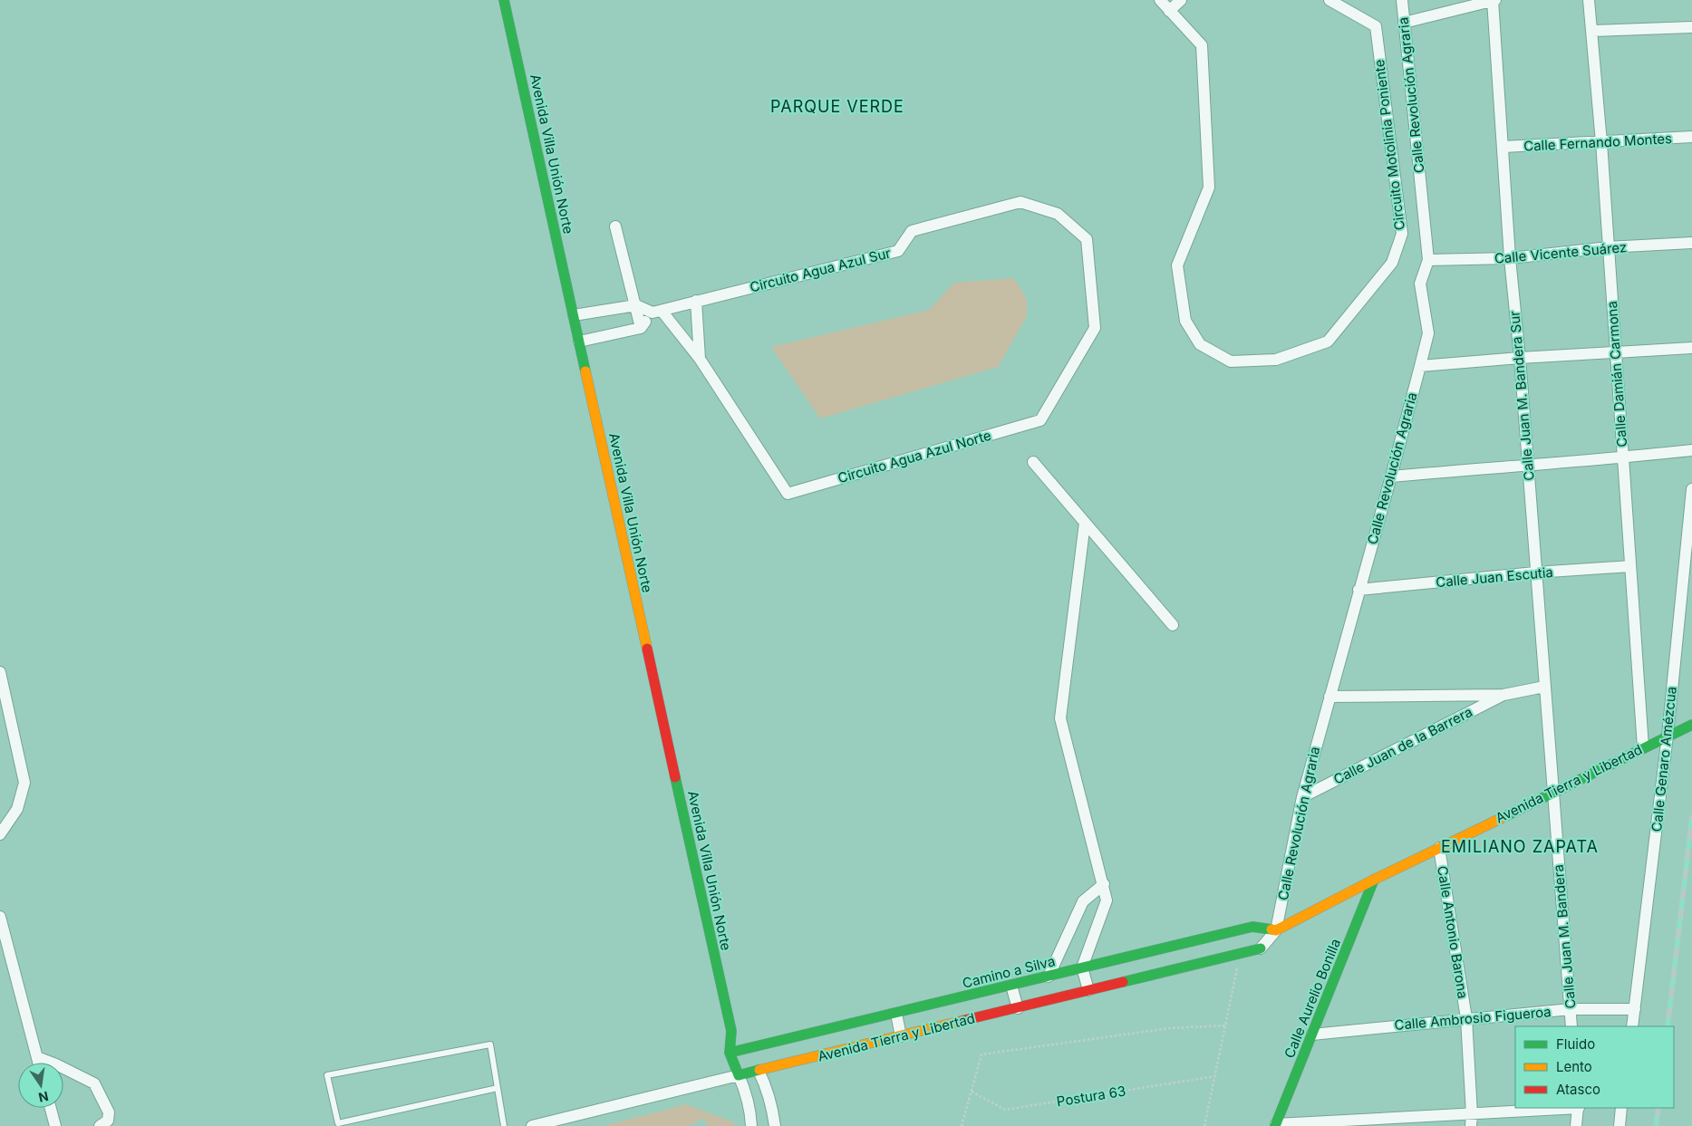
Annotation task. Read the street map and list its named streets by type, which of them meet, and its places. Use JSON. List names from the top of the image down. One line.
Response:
{"streets":{"street":["Calle Revolución Agraria","Calle Fernando Montes","Circuito Motolinía Poniente","Avenida Villa Unión Norte","Calle Vicente Suárez","Circuito Agua Azul Sur","Calle Damián Carmona","Calle Juan M. Bandera Sur","Circuito Agua Azul Norte","Calle Juan Escutia","Calle Juan de la Barrera","Calle Genaro Amézcua","Avenida Tierra y Libertad","Calle Antonio Barona","Calle Juan M. Bandera","Camino a Silva","Calle Aurelio Bonilla","Calle Ambrosio Figueroa"],"path":["Postura 63"]},"crossings":[["Calle Revolución Agraria","Calle Vicente Suárez"],["Calle Revolución Agraria","Calle Juan Escutia"],["Calle Revolución Agraria","Calle Juan de la Barrera"],["Calle Revolución Agraria","Avenida Tierra y Libertad"],["Calle Revolución Agraria","Camino a Silva"],["Calle Fernando Montes","Calle Damián Carmona"],["Calle Fernando Montes","Calle Juan M. Bandera Sur"],["Avenida Villa Unión Norte","Avenida Tierra y Libertad"],["Calle Vicente Suárez","Calle Damián Carmona"],["Calle Vicente Suárez","Calle Juan M. Bandera Sur"],["Circuito Agua Azul Sur","Circuito Agua Azul Norte"],["Calle Damián Carmona","Calle Juan Escutia"],["Calle Damián Carmona","Avenida Tierra y Libertad"],["Calle Juan M. Bandera Sur","Calle Juan Escutia"],["Calle Juan M. Bandera Sur","Calle Juan de la Barrera"],["Calle Juan M. Bandera Sur","Avenida Tierra y Libertad"],["Calle Juan M. Bandera Sur","Calle Juan M. Bandera"],["Calle Genaro Amézcua","Avenida Tierra y Libertad"],["Calle Genaro Amézcua","Calle Ambrosio Figueroa"],["Avenida Tierra y Libertad","Calle Antonio Barona"],["Avenida Tierra y Libertad","Calle Juan M. Bandera"],["Avenida Tierra y Libertad","Camino a Silva"],["Avenida Tierra y Libertad","Calle Aurelio Bonilla"],["Calle Antonio Barona","Calle Ambrosio Figueroa"],["Calle Juan M. Bandera","Calle Ambrosio Figueroa"],["Calle Aurelio Bonilla","Calle Ambrosio Figueroa"]],"districts":["PARQUE VERDE","EMILIANO ZAPATA"],"legend":["Fluido","Lento","Atasco"],"north":"bottom"}
